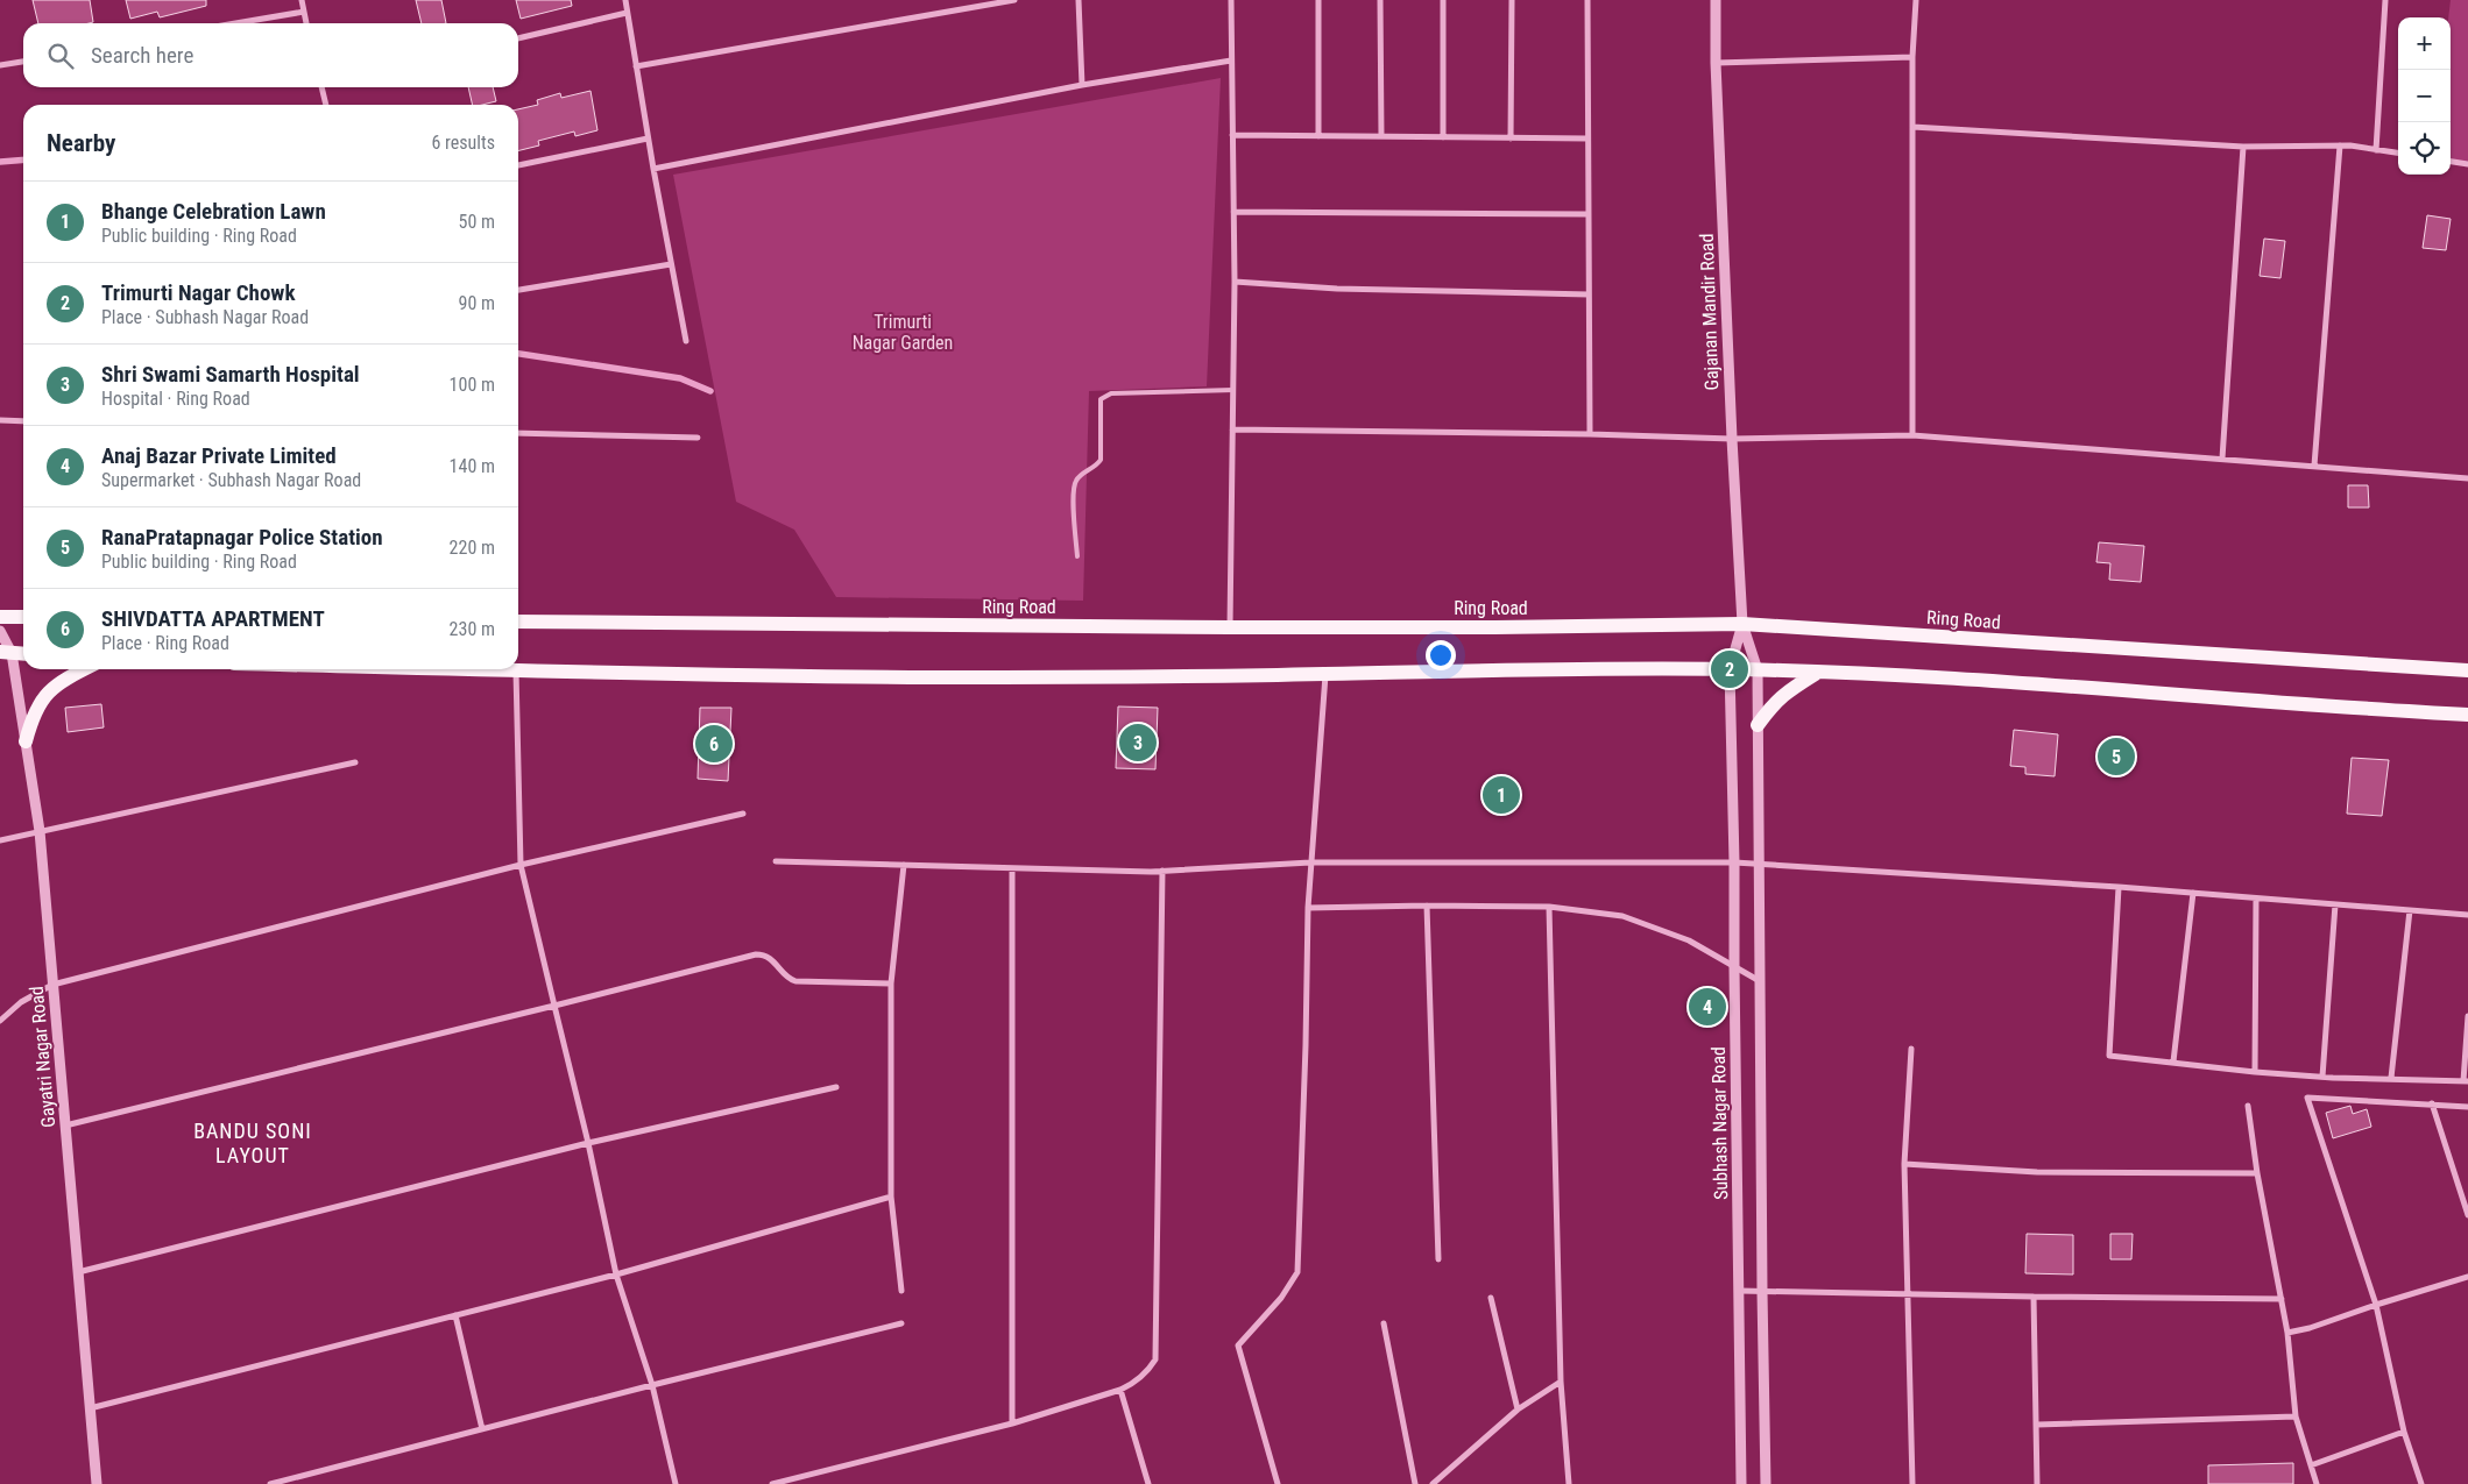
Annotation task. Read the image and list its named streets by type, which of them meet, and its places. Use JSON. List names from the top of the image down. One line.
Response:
{"streets":{"main road":["Ring Road"],"street":["Gajanan Mandir Road","Gayatri Nagar Road","Subhash Nagar Road"]},"crossings":[["Gajanan Mandir Road","Ring Road"],["Gajanan Mandir Road","Subhash Nagar Road"],["Ring Road","Subhash Nagar Road"]],"districts":["BANDU SONI LAYOUT"],"parks":["Trimurti Nagar Garden"],"page":{"map_buttons":["+","−"],"search":"Search here","heading":["Nearby","6 results"],"list":[{"mark":"1","name":"Bhange Celebration Lawn","note":"Public building · Ring Road","value":"50 m"},{"mark":"2","name":"Trimurti Nagar Chowk","note":"Place · Subhash Nagar Road","value":"90 m"},{"mark":"3","name":"Shri Swami Samarth Hospital","note":"Hospital · Ring Road","value":"100 m"},{"mark":"4","name":"Anaj Bazar Private Limited","note":"Supermarket · Subhash Nagar Road","value":"140 m"},{"mark":"5","name":"RanaPratapnagar Police Station","note":"Public building · Ring Road","value":"220 m"},{"mark":"6","name":"SHIVDATTA APARTMENT","note":"Place · Ring Road","value":"230 m"}],"pins":["2","3","6","5","1","4"]}}
